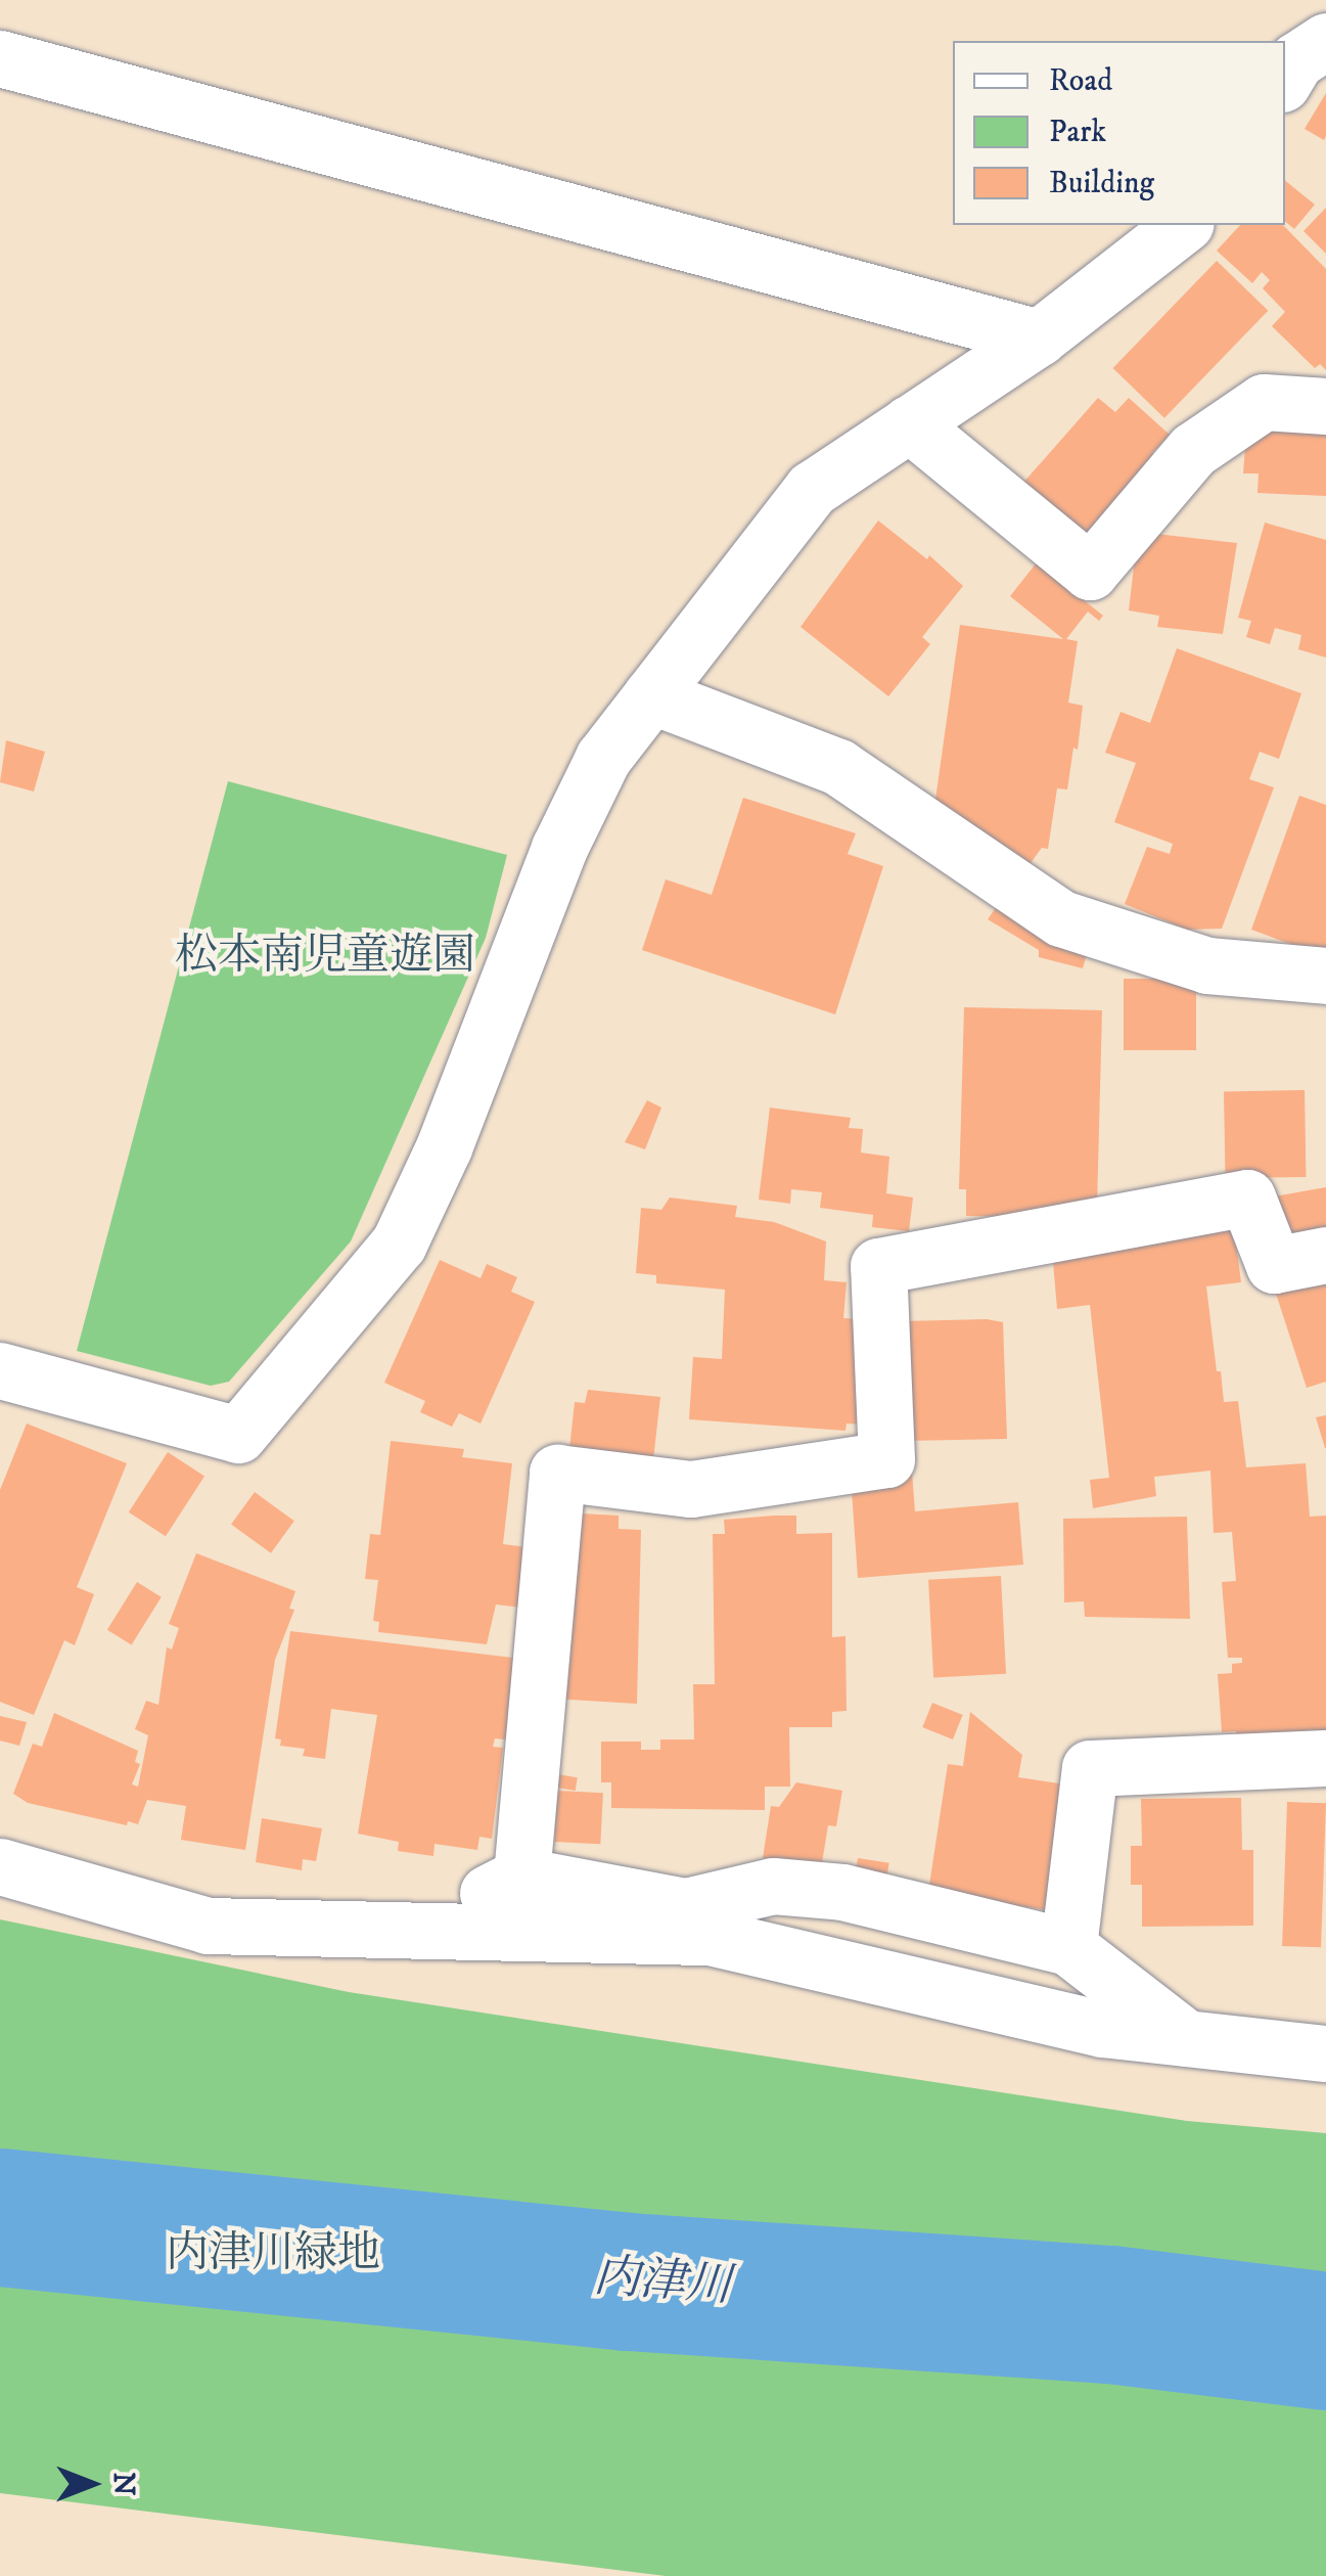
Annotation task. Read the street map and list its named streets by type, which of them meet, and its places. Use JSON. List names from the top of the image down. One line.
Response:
{"water":["内津川"],"parks":["松本南児童遊園","内津川緑地"],"legend":["Road","Park","Building"],"north":"right"}
